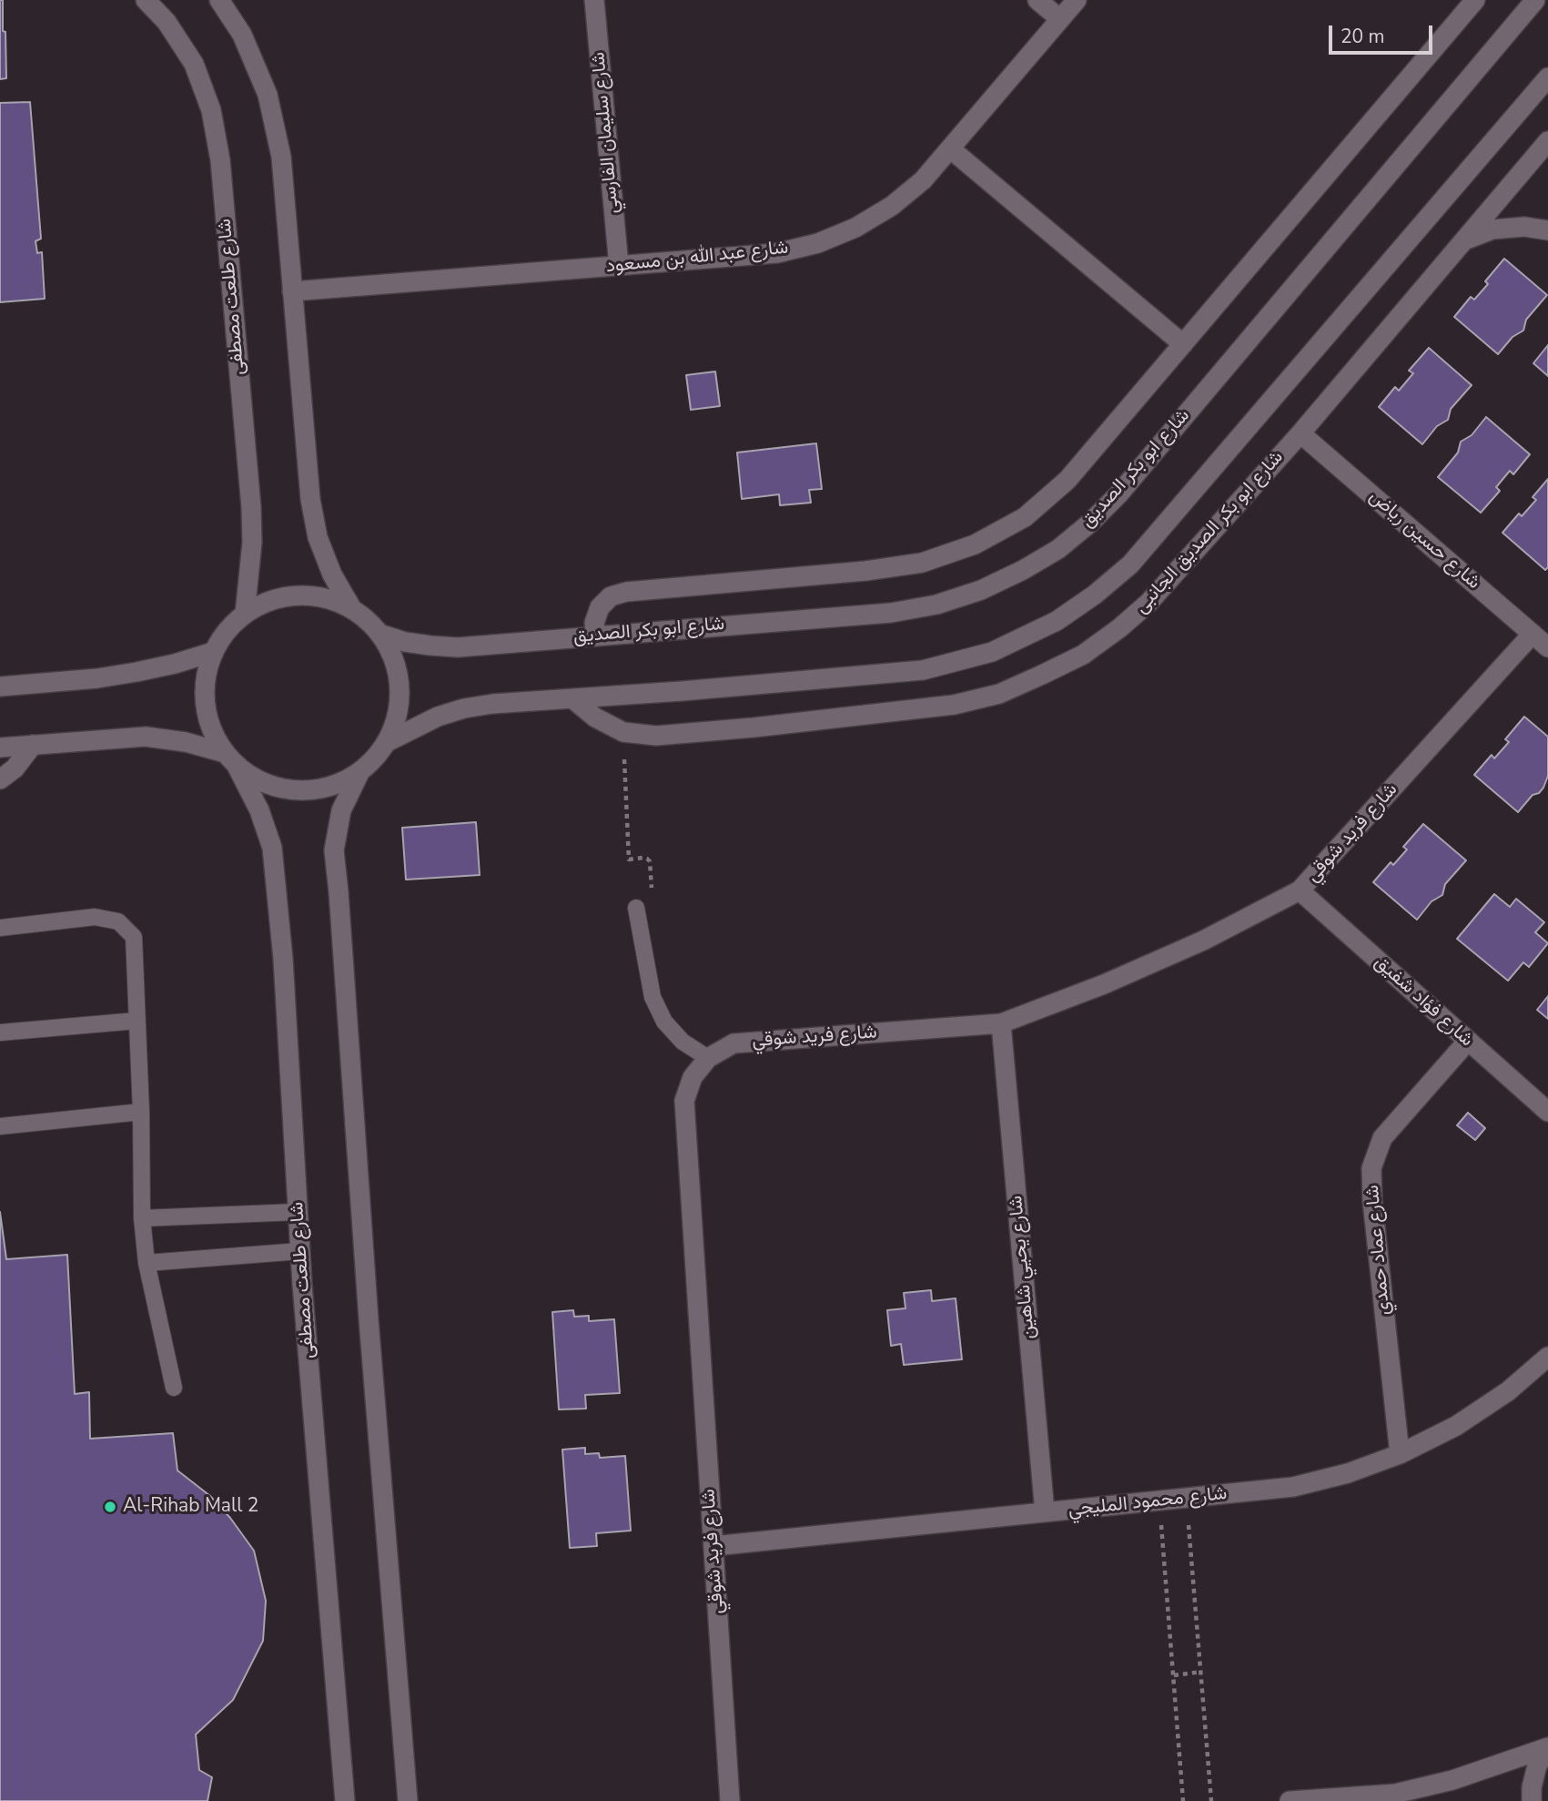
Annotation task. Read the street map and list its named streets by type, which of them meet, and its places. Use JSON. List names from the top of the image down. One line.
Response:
{"streets":{"street":["شارع سليمان الفارسي","شارع عبد الله بن مسعود","شارع طلعت مصطفى","شارع ابو بكر الصديق","شارع ابو بكر الصديق الجانبى","شارع حسين رياض","شارع فريد شوقي","شارع فؤاد شفيق","شارع عماد حمدي","شارع يحيي شاهين","شارع محمود المليجي"]},"crossings":[["شارع سليمان الفارسي","شارع عبد الله بن مسعود"],["شارع طلعت مصطفى","شارع ابو بكر الصديق"],["شارع ابو بكر الصديق الجانبى","شارع حسين رياض"],["شارع حسين رياض","شارع فريد شوقي"],["شارع فريد شوقي","شارع فؤاد شفيق"],["شارع فريد شوقي","شارع يحيي شاهين"],["شارع فريد شوقي","شارع محمود المليجي"],["شارع فؤاد شفيق","شارع عماد حمدي"],["شارع عماد حمدي","شارع محمود المليجي"],["شارع يحيي شاهين","شارع محمود المليجي"]],"places":["Al-Rihab Mall 2"],"scale_bar":"20 m"}
